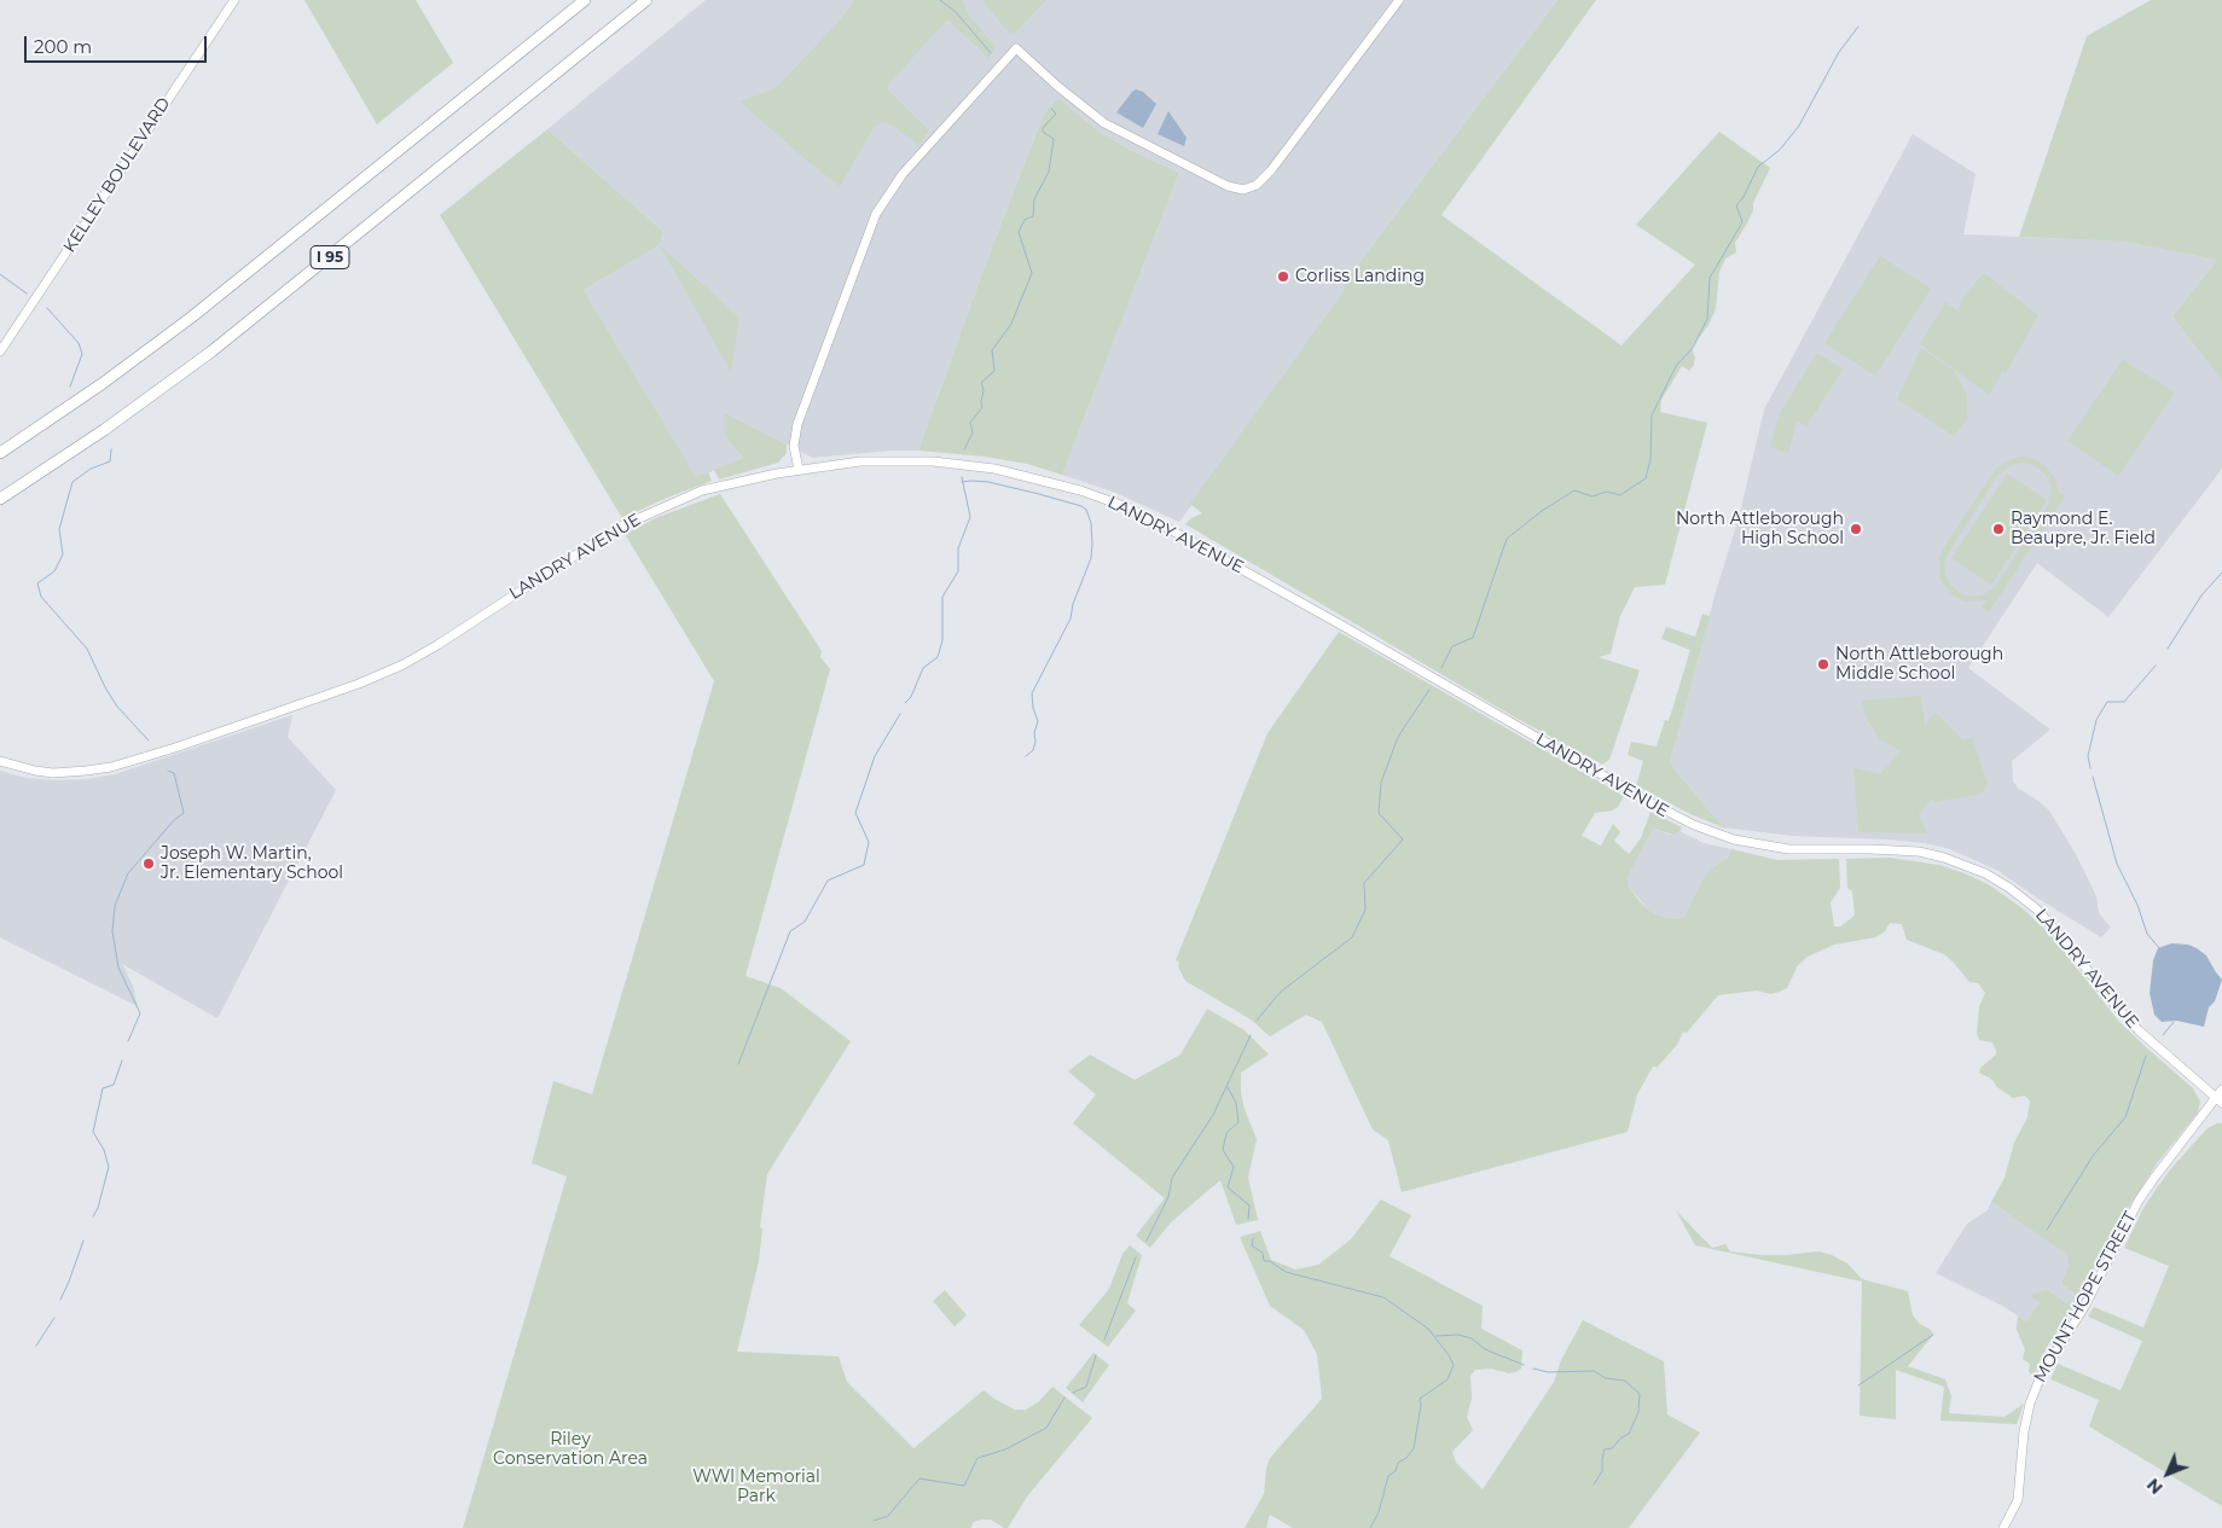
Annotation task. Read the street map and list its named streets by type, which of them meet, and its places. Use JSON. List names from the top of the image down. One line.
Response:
{"streets":{"highway":["I 95"],"street":["KELLEY BOULEVARD","LANDRY AVENUE","MOUNT HOPE STREET"]},"crossings":[["LANDRY AVENUE","MOUNT HOPE STREET"]],"parks":["Riley Conservation Area","WWI Memorial Park"],"places":["Corliss Landing","North Attleborough High School","Raymond E. Beaupre, Jr. Field","North Attleborough Middle School","Joseph W. Martin, Jr. Elementary School"],"scale_bar":"200 m","north":"bottom left"}
